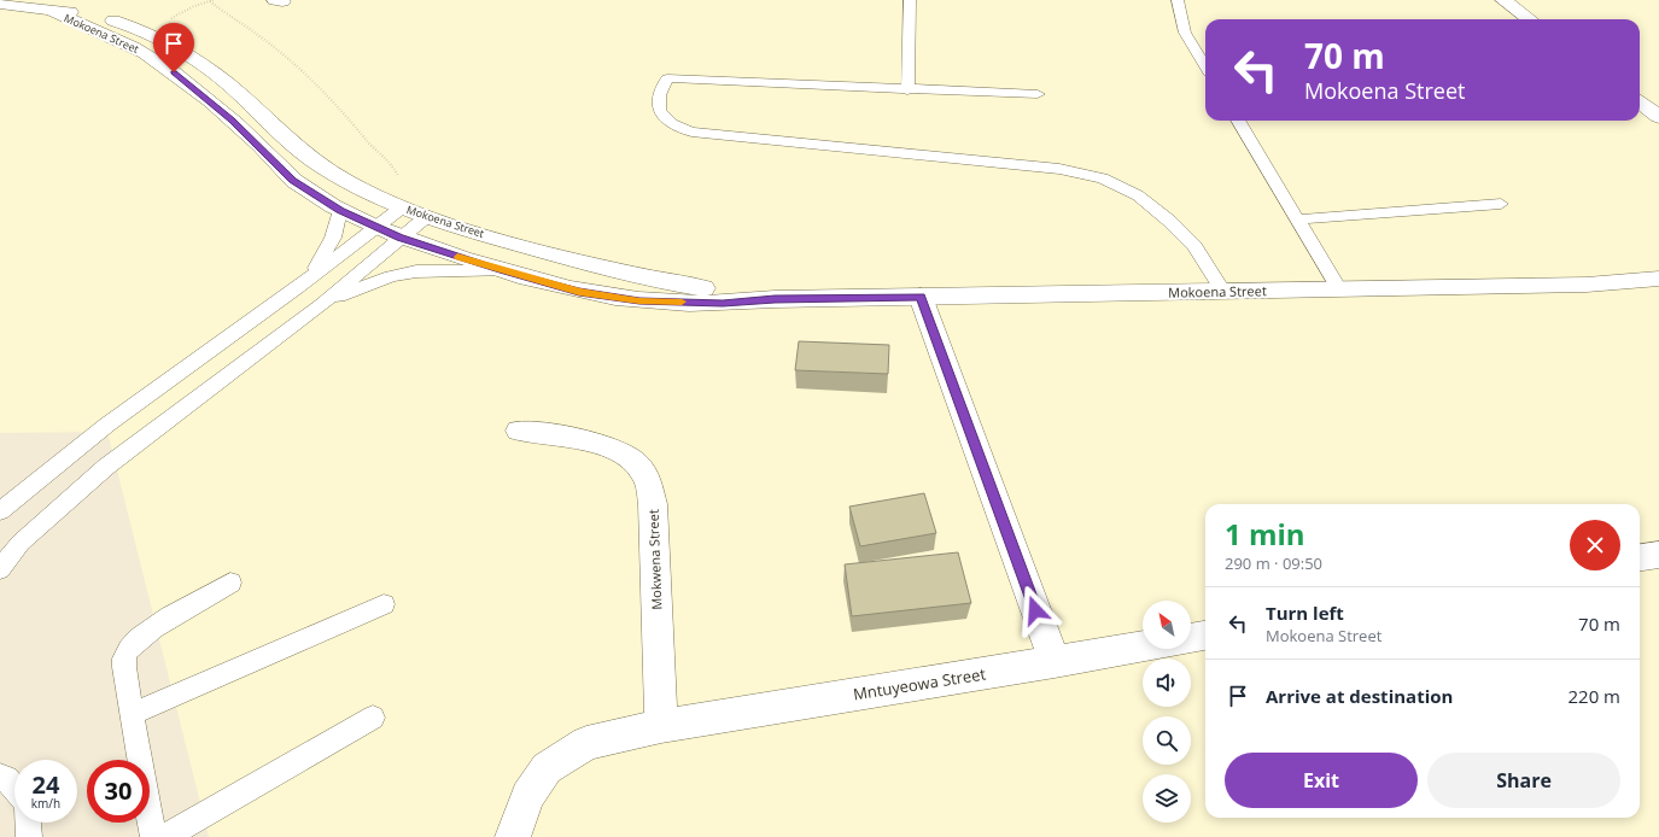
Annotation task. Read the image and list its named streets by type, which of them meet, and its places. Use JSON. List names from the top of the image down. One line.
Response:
{"streets":{"main road":["Mokoena Street","Mokwena Street","Mntuyeowa Street"]},"crossings":[["Mokwena Street","Mntuyeowa Street"]],"north":"top left","page":{"turn":["70 m","Mokoena Street"],"heading":["1 min","290 m · 09:50"],"list":[{"name":"Turn left","note":"Mokoena Street","value":"70 m"},{"name":"Arrive at destination","value":"220 m"}],"buttons":["Exit","Share"],"speed":"24 km/h","limit":"30"}}
